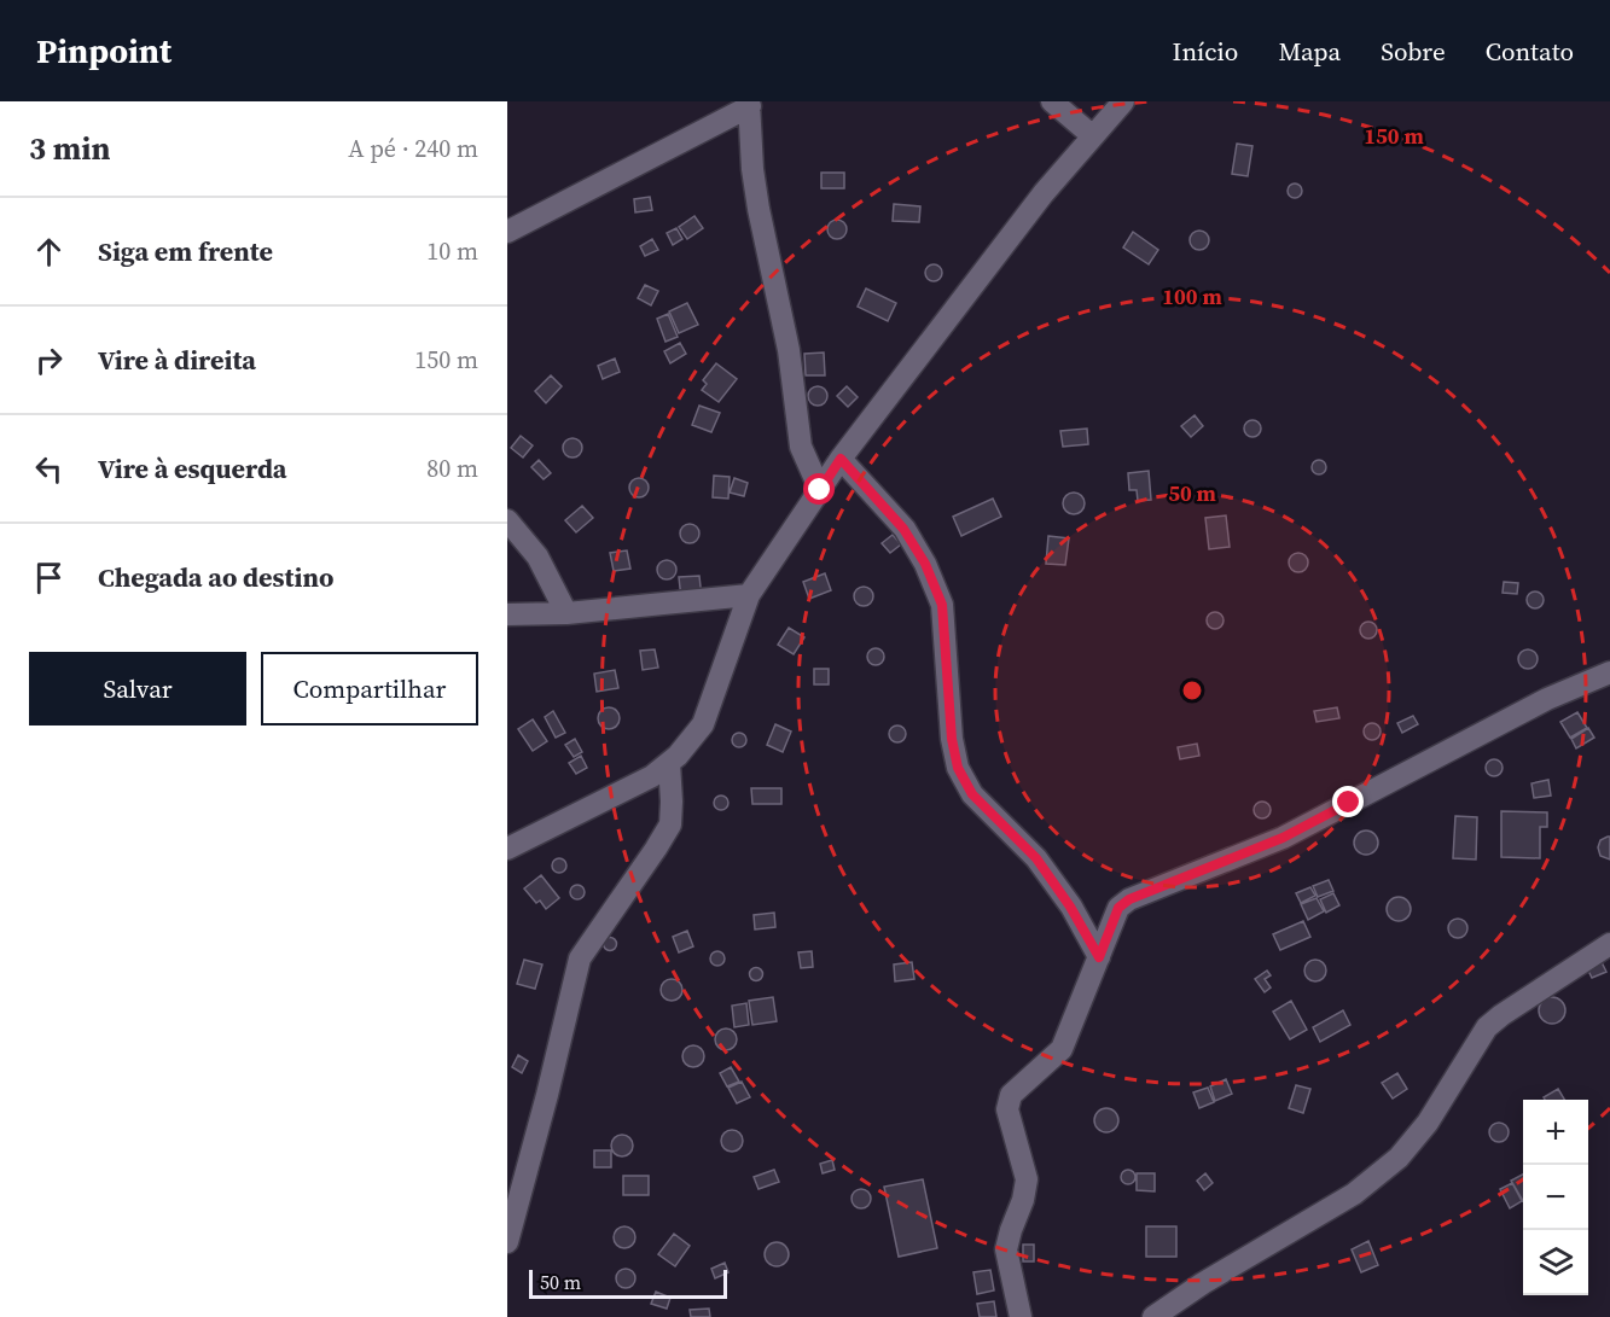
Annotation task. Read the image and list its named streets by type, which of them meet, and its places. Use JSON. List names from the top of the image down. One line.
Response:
{"scale_bar":"50 m","page":{"header":"Pinpoint","nav":["Início","Mapa","Sobre","Contato"],"heading":["3 min","A pé · 240 m"],"list":[["Siga em frente","10 m"],["Vire à direita","150 m"],["Vire à esquerda","80 m"],"Chegada ao destino"],"buttons":["Salvar","Compartilhar"],"map_buttons":["+","−"],"scale":"50 m"},"rings":["150 m","100 m","50 m"]}
